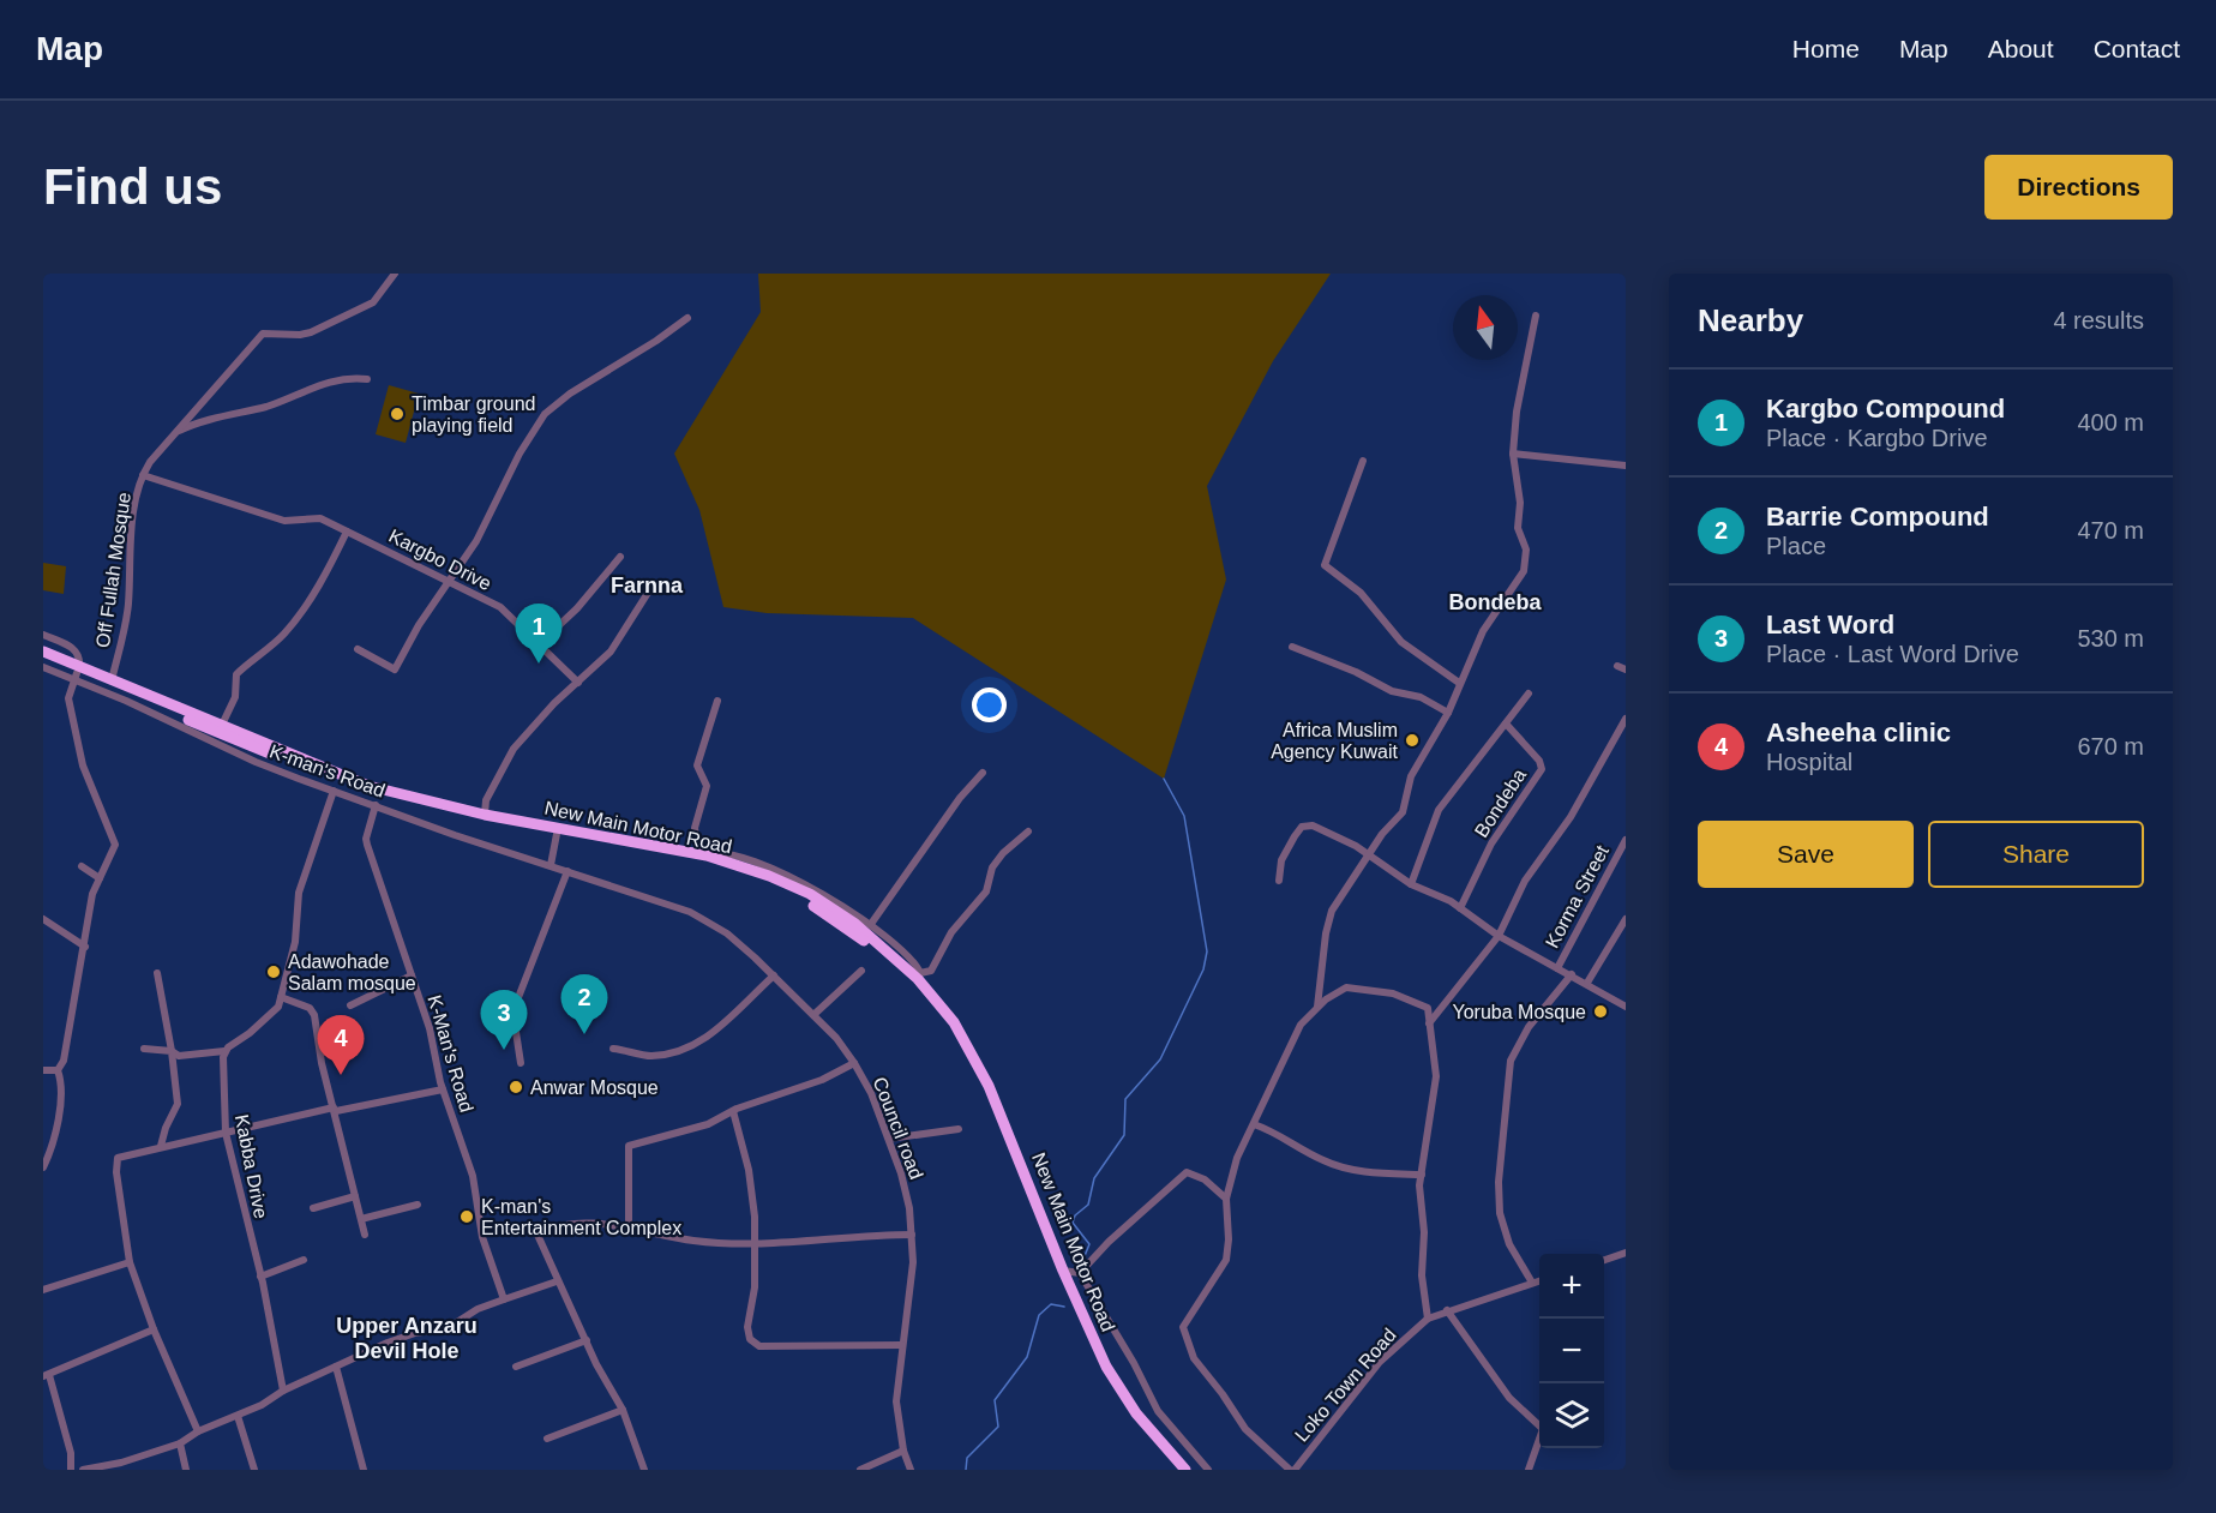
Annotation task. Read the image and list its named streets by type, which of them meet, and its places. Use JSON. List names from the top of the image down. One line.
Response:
{"streets":{"highway":["New Main Motor Road"],"street":["Kargbo Drive","Off Fullah Mosque","K-man's Road","Bondeba","Korma Street","K-Man's Road","Council road","Kabba Drive","Loko Town Road"]},"crossings":[["Kargbo Drive","Off Fullah Mosque"],["Off Fullah Mosque","New Main Motor Road"],["K-man's Road","New Main Motor Road"],["K-man's Road","K-Man's Road"],["K-man's Road","Council road"]],"districts":["Farnna","Bondeba","Upper Anzaru Devil Hole"],"places":["Timbar ground playing field","Africa Muslim Agency Kuwait","Adawohade Salam mosque","Yoruba Mosque","Anwar Mosque","K-man's Entertainment Complex"],"north":"top","page":{"header":"Map","nav":["Home","Map","About","Contact"],"buttons":["Directions",["Save","Share"]],"title":"Find us","heading":["Nearby","4 results"],"list":[{"mark":"1","name":"Kargbo Compound","note":"Place · Kargbo Drive","value":"400 m"},{"mark":"2","name":"Barrie Compound","note":"Place","value":"470 m"},{"mark":"3","name":"Last Word","note":"Place · Last Word Drive","value":"530 m"},{"mark":"4","name":"Asheeha clinic","note":"Hospital","value":"670 m"}],"pins":["1","2","3","4"],"map_buttons":["+","−"]}}
